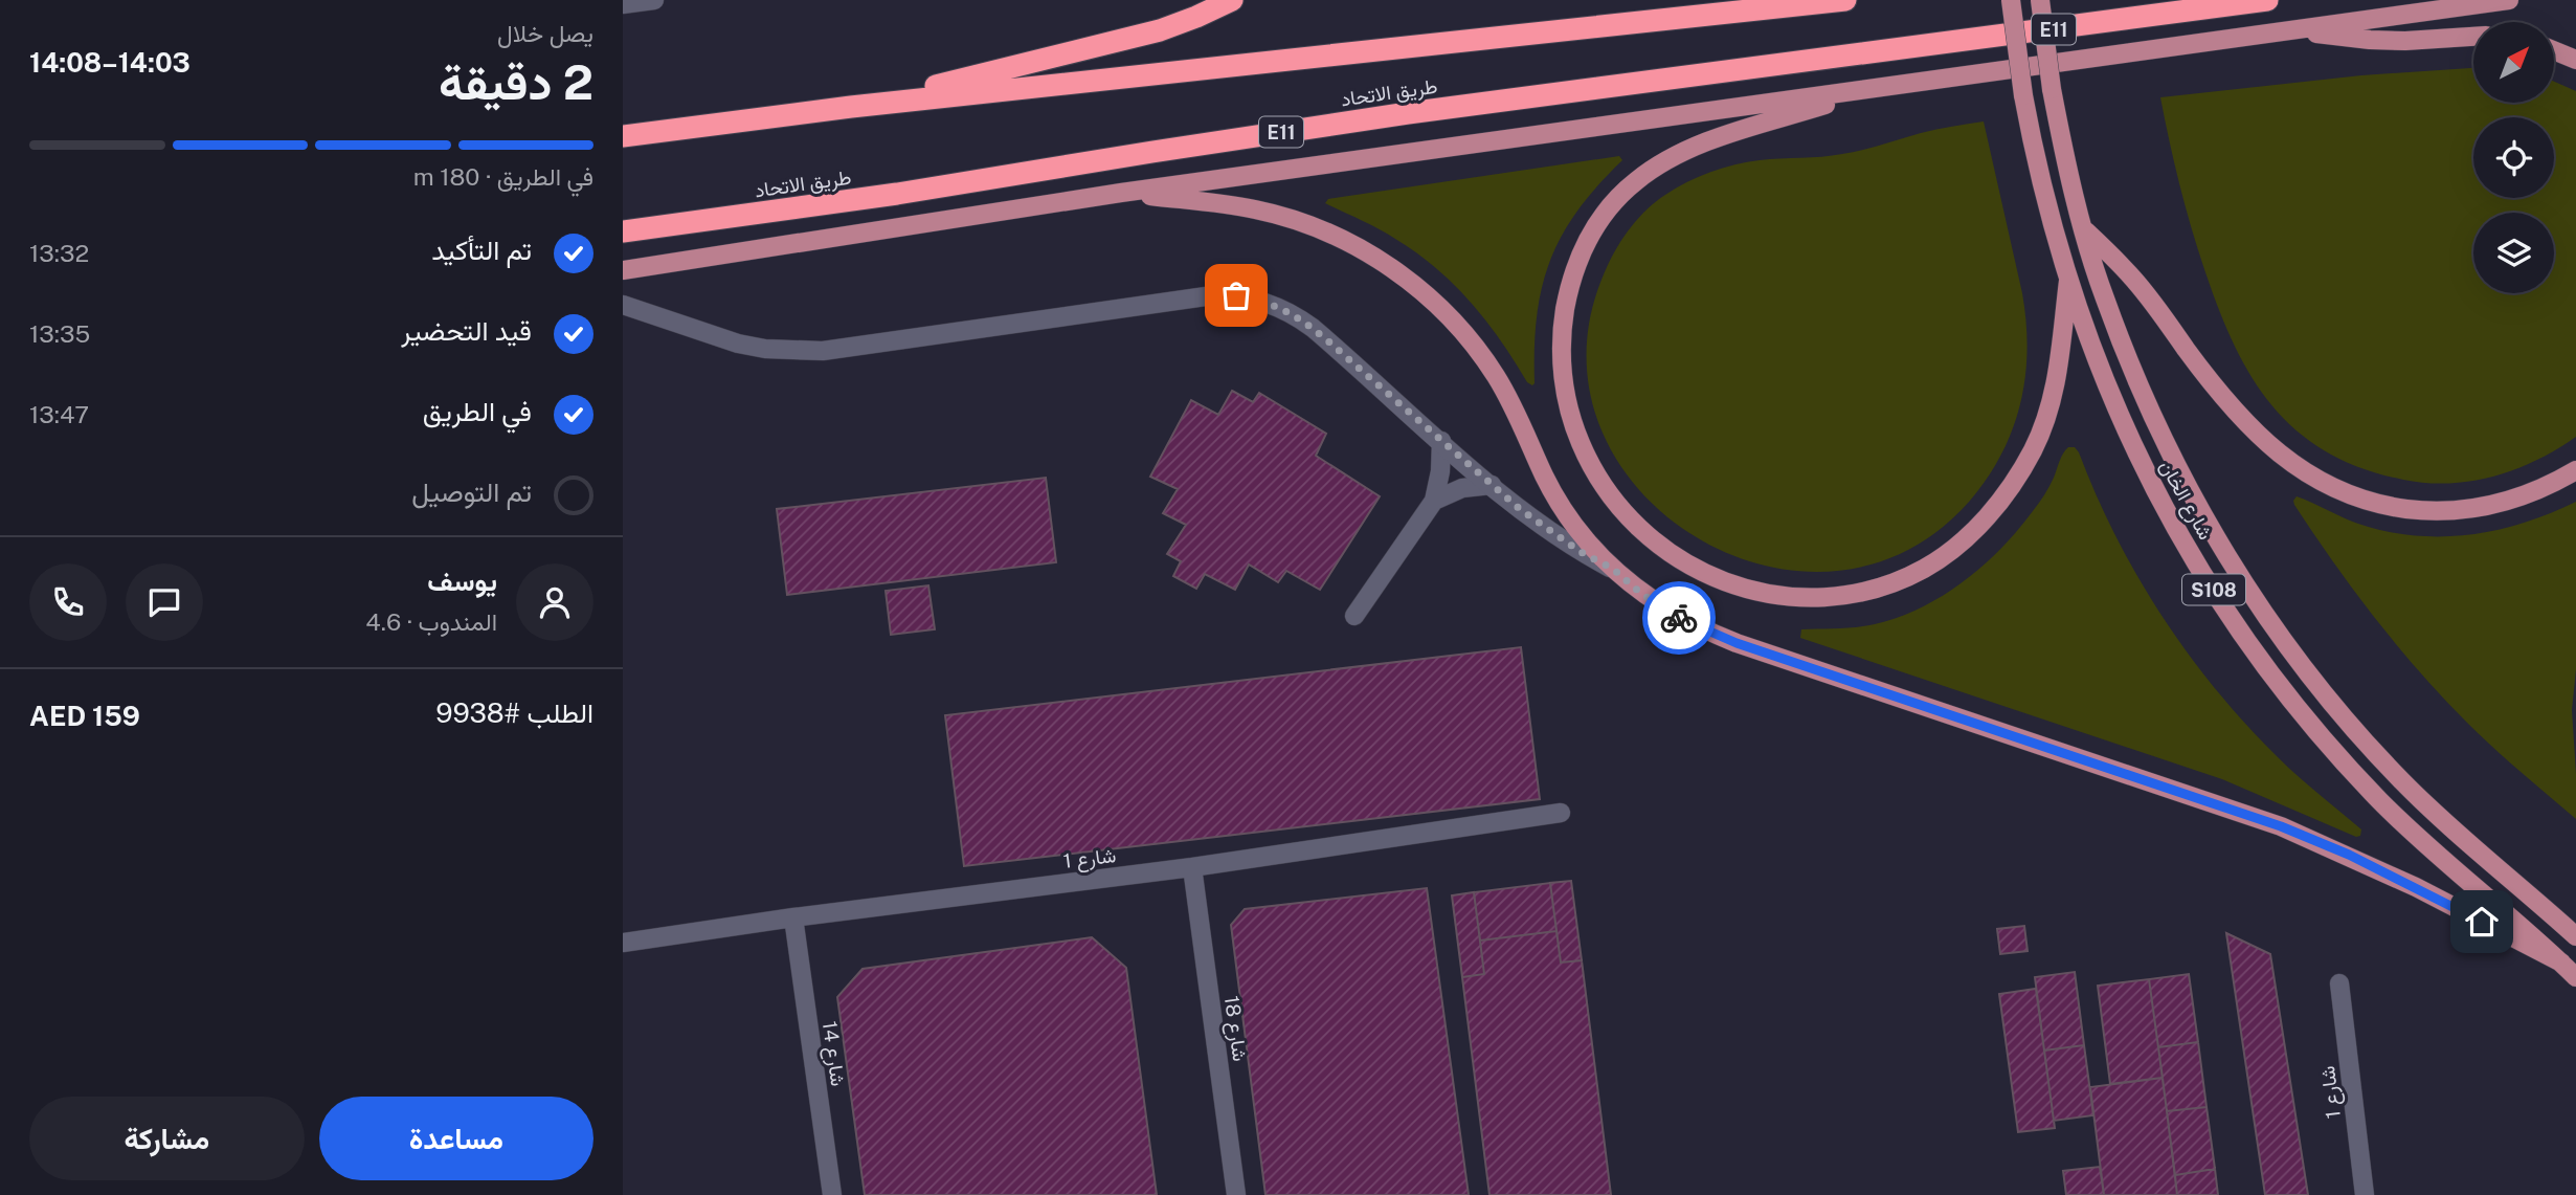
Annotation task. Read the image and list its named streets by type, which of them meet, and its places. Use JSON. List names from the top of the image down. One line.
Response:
{"streets":{"highway":["E11","طريق الاتحاد"],"main road":["شارع الخان","S108"],"street":["شارع 1","شارع 18","شارع 14"]},"crossings":[["شارع 1","شارع 18"],["شارع 1","شارع 14"]],"north":"top right","page":{"heading":["2 دقيقة","يصل خلال","14:03–14:08"],"panel":["يوسف","المندوب · 4.6","الطلب #9938","AED 159"],"bar":"في الطريق · 180 m","list":[["تم التأكيد","13:32"],["قيد التحضير","13:35"],["في الطريق","13:47"],"تم التوصيل"],"buttons":["مساعدة","مشاركة"]}}
